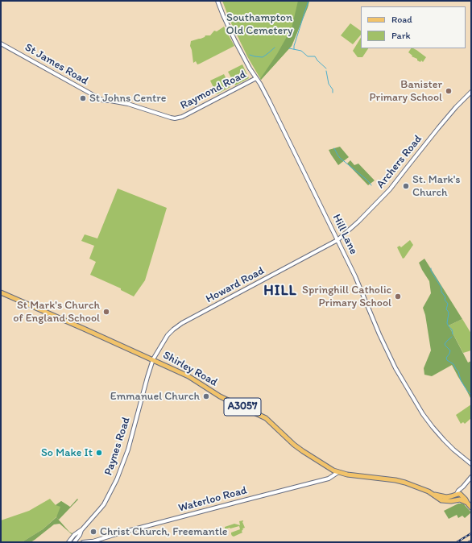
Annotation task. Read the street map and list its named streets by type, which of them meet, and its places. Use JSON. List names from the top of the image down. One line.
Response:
{"streets":{"main road":["Shirley Road","A3057"],"street":["St James Road","Raymond Road","Archers Road","Hill Lane","Howard Road","Paynes Road","Waterloo Road"]},"crossings":[["St James Road","Raymond Road"],["Raymond Road","Hill Lane"],["Archers Road","Hill Lane"],["Archers Road","Howard Road"],["Hill Lane","Howard Road"],["Howard Road","Shirley Road"],["Howard Road","Paynes Road"],["Shirley Road","Paynes Road"],["Shirley Road","Waterloo Road"]],"districts":["HILL"],"parks":["Southampton Old Cemetery"],"places":["Banister Primary School","St Johns Centre","St. Mark's Church","Springhill Catholic Primary School","St Mark's Church of England School","Emmanuel Church","So Make It","Christ Church, Freemantle"],"legend":["Road","Park"]}
